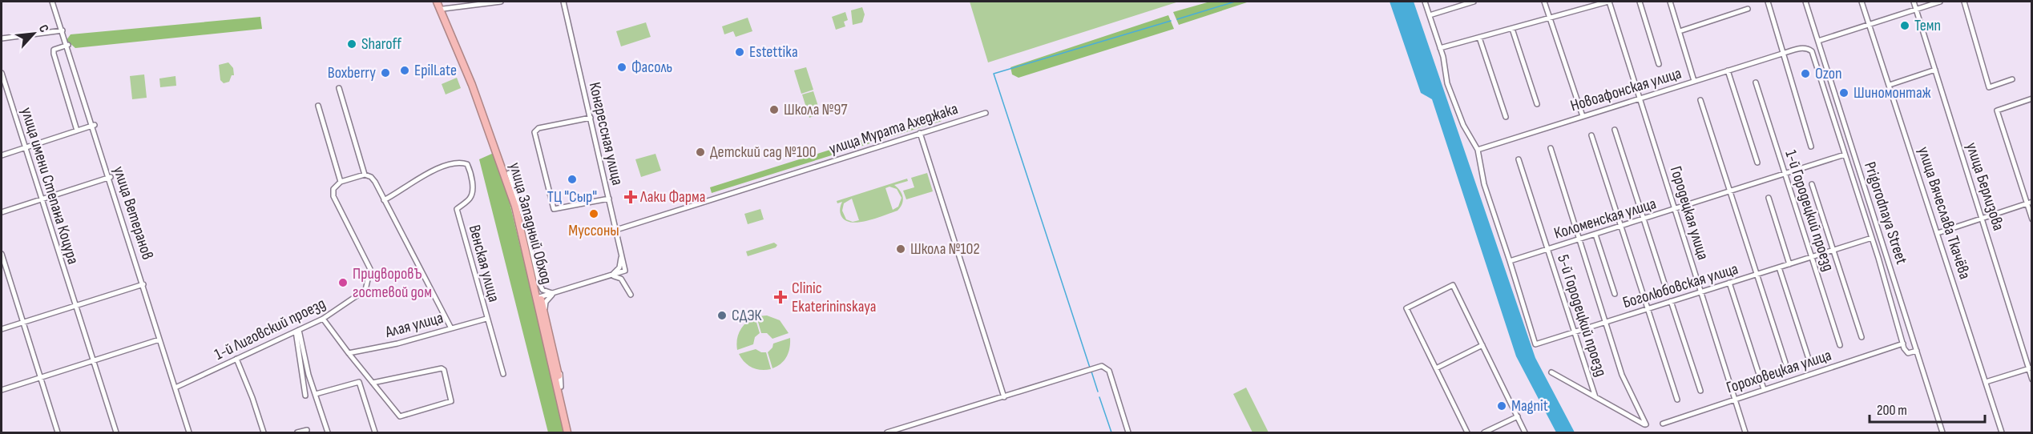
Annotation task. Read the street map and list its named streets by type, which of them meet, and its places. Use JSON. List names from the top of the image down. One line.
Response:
{"streets":{"highway":["улица Западный Обход"],"street":["Новоафонская улица","улица Мурата Ахеджака","Конгрессная улица","улица имени Степана Коцура","улица Берлизова","1-й Городецкий проезд","улица Ветеранов","Городецкая улица","Prigorodnaya Street","улица Вячеслава Ткачёва","Коломенская улица","Венская улица","Боголюбовская улица","5-й Городецкий проезд","Алая улица","1-й Лиговский проезд","Гороховецкая улица"]},"crossings":[["Новоафонская улица","Городецкая улица"],["Новоафонская улица","Коломенская улица"],["Новоафонская улица","Боголюбовская улица"],["Новоафонская улица","Гороховецкая улица"],["улица Мурата Ахеджака","Конгрессная улица"],["1-й Городецкий проезд","Коломенская улица"],["1-й Городецкий проезд","Боголюбовская улица"],["улица Ветеранов","1-й Лиговский проезд"],["Городецкая улица","Коломенская улица"],["Городецкая улица","Боголюбовская улица"],["Городецкая улица","Гороховецкая улица"],["Коломенская улица","Боголюбовская улица"],["Коломенская улица","5-й Городецкий проезд"],["Венская улица","Алая улица"],["Боголюбовская улица","5-й Городецкий проезд"]],"places":{"other":["Темп","Sharoff","Estettika","Фасоль","EpilLate","Boxberry","Ozon","Шиномонтаж","Школа №97","Детский сад №100","ТЦ \"Сыр\"","Муссоны","Школа №102","ПридворовЪ гостевой дом","СДЭК","Magnit"],"health":["Лаки Фарма","Clinic Ekaterininskaya"]},"scale_bar":"200 m","north":"top right"}
